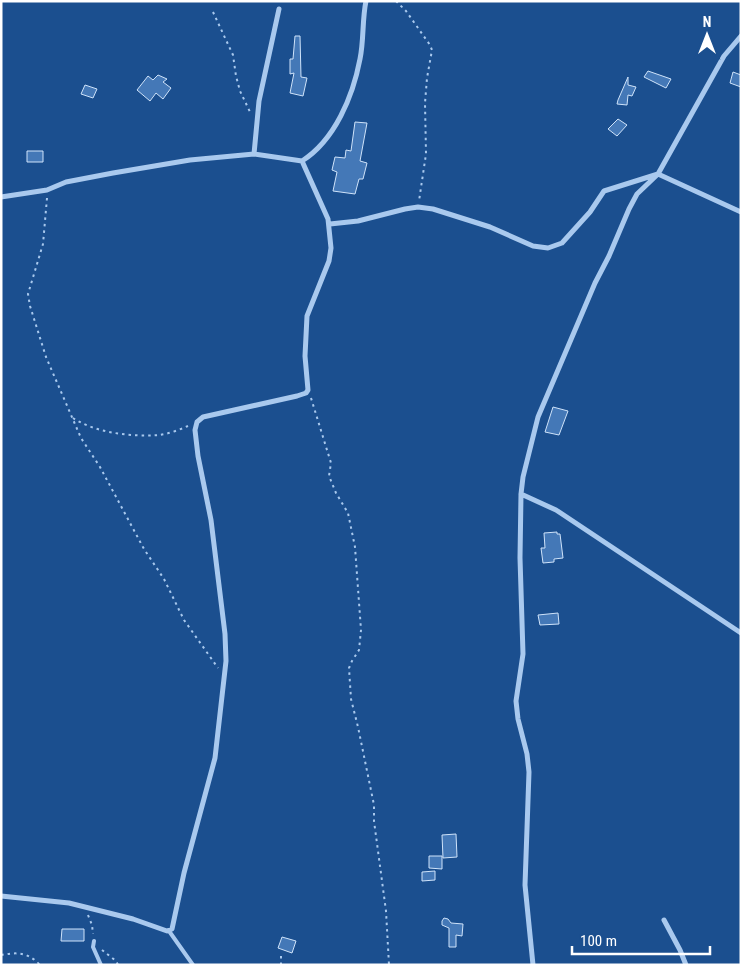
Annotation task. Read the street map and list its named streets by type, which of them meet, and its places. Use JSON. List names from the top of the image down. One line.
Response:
{"scale_bar":"100 m","north":"top"}
